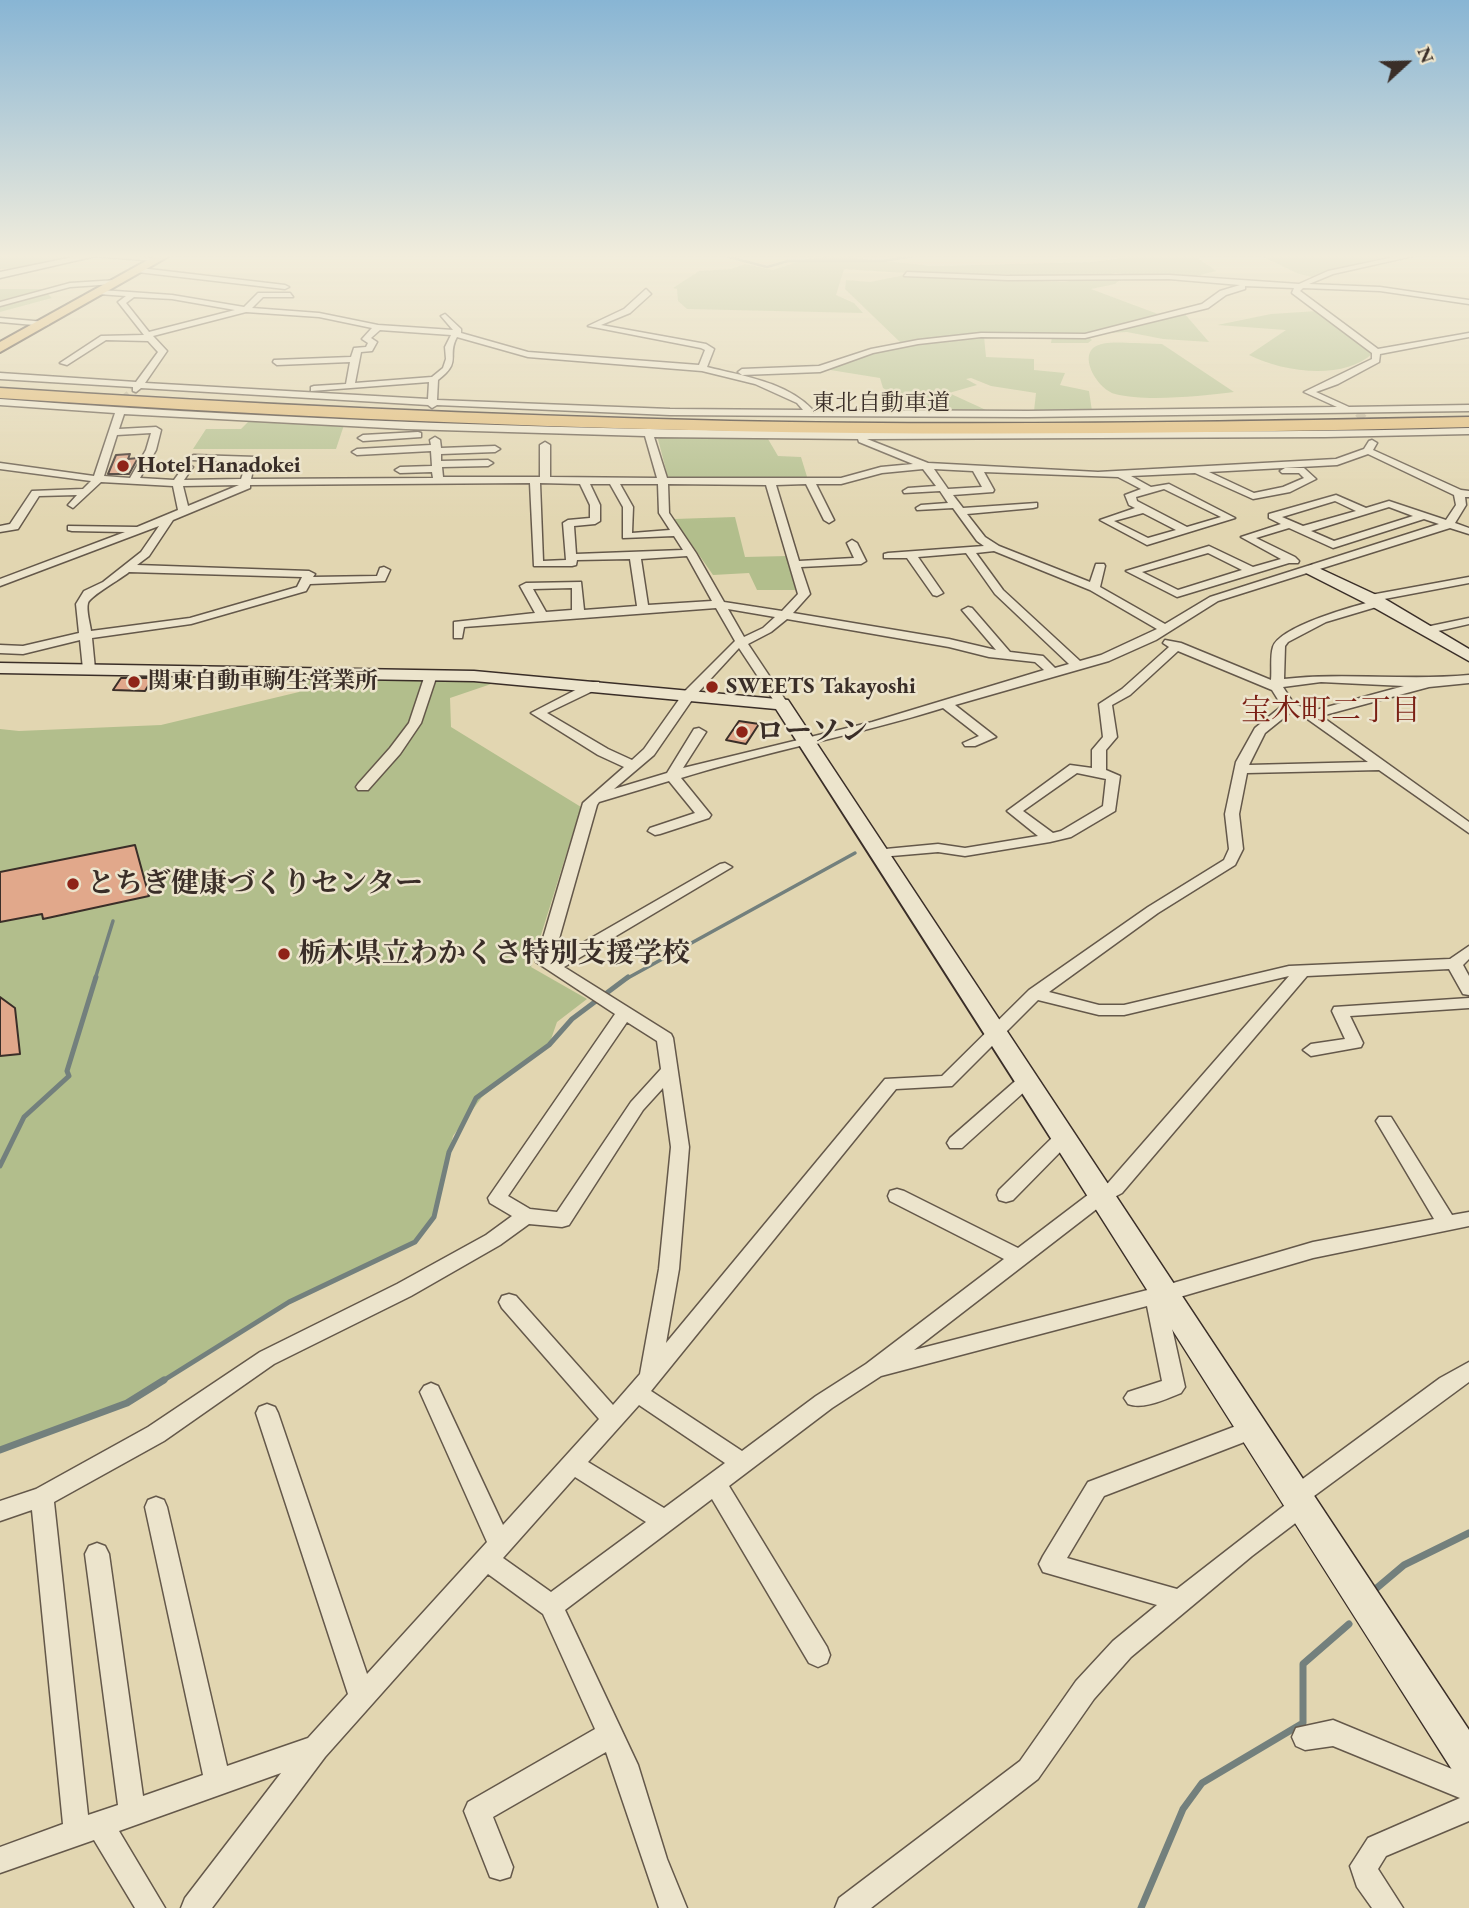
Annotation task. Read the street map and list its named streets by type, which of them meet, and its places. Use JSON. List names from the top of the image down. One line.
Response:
{"streets":{"highway":["東北自動車道"]},"districts":["宝木町二丁目"],"places":["Hotel Hanadokei","関東自動車駒生営業所","SWEETS Takayoshi","ローソン","とちぎ健康づくりセンター","栃木県立わかくさ特別支援学校"],"north":"right"}
